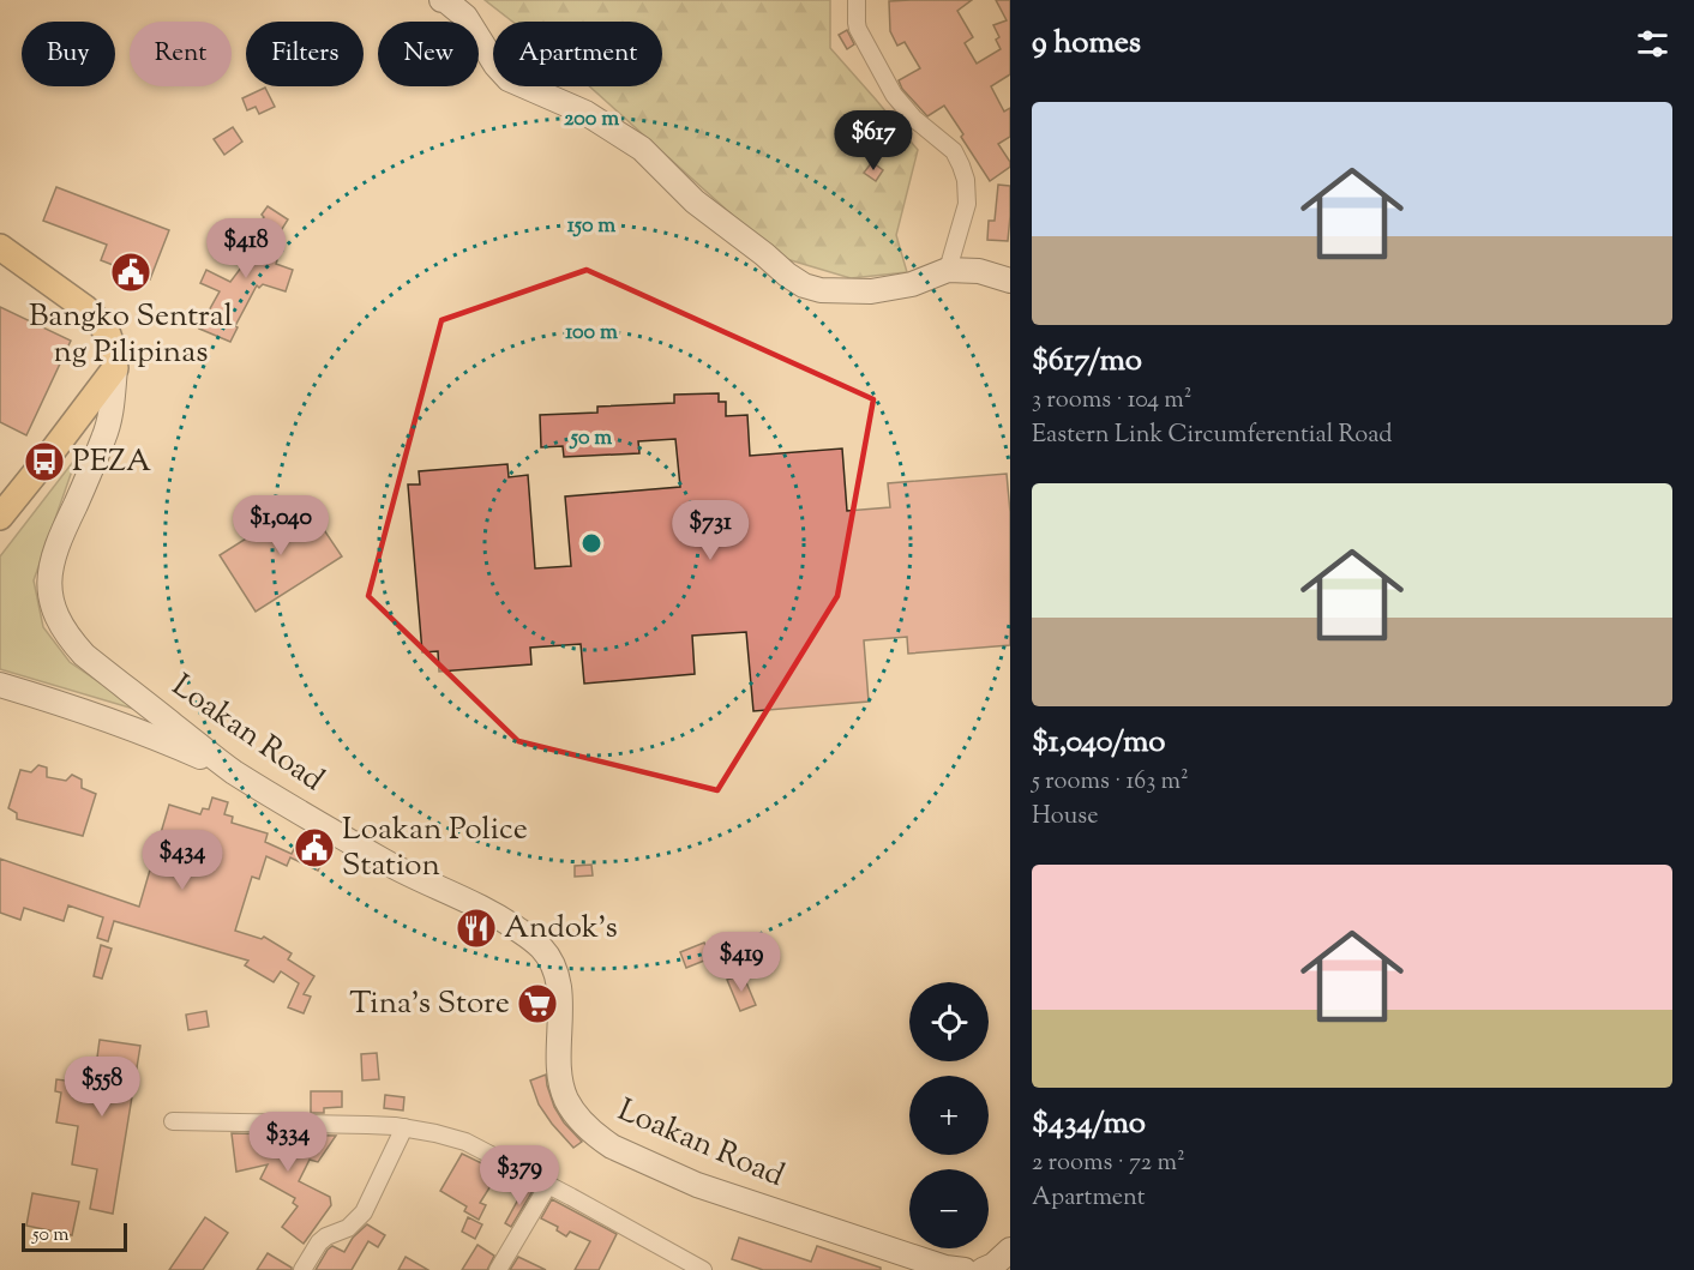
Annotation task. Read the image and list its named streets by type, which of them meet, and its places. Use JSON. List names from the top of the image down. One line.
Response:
{"streets":{"main road":["Loakan Road"]},"places":{"public building":["Bangko Sentral ng Pilipinas","Loakan Police Station"],"bus stop":["PEZA"],"restaurant":["Andok's"],"supermarket":["Tina's Store"]},"scale_bar":"50 m","page":{"heading":"9 homes","chip":["Buy","Rent","Filters","New","Apartment"],"list":[{"name":"$617/mo","note":"3 rooms · 104 m² · Eastern Link Circumferential Road"},{"name":"$1,040/mo","note":"5 rooms · 163 m² · House"},{"name":"$434/mo","note":"2 rooms · 72 m² · Apartment"}],"price":["$617","$418","$1,040","$731","$434","$419","$558","$334","$379"],"map_buttons":["+","−"],"scale":"50 m"},"rings":["200 m","150 m","100 m","50 m"]}
